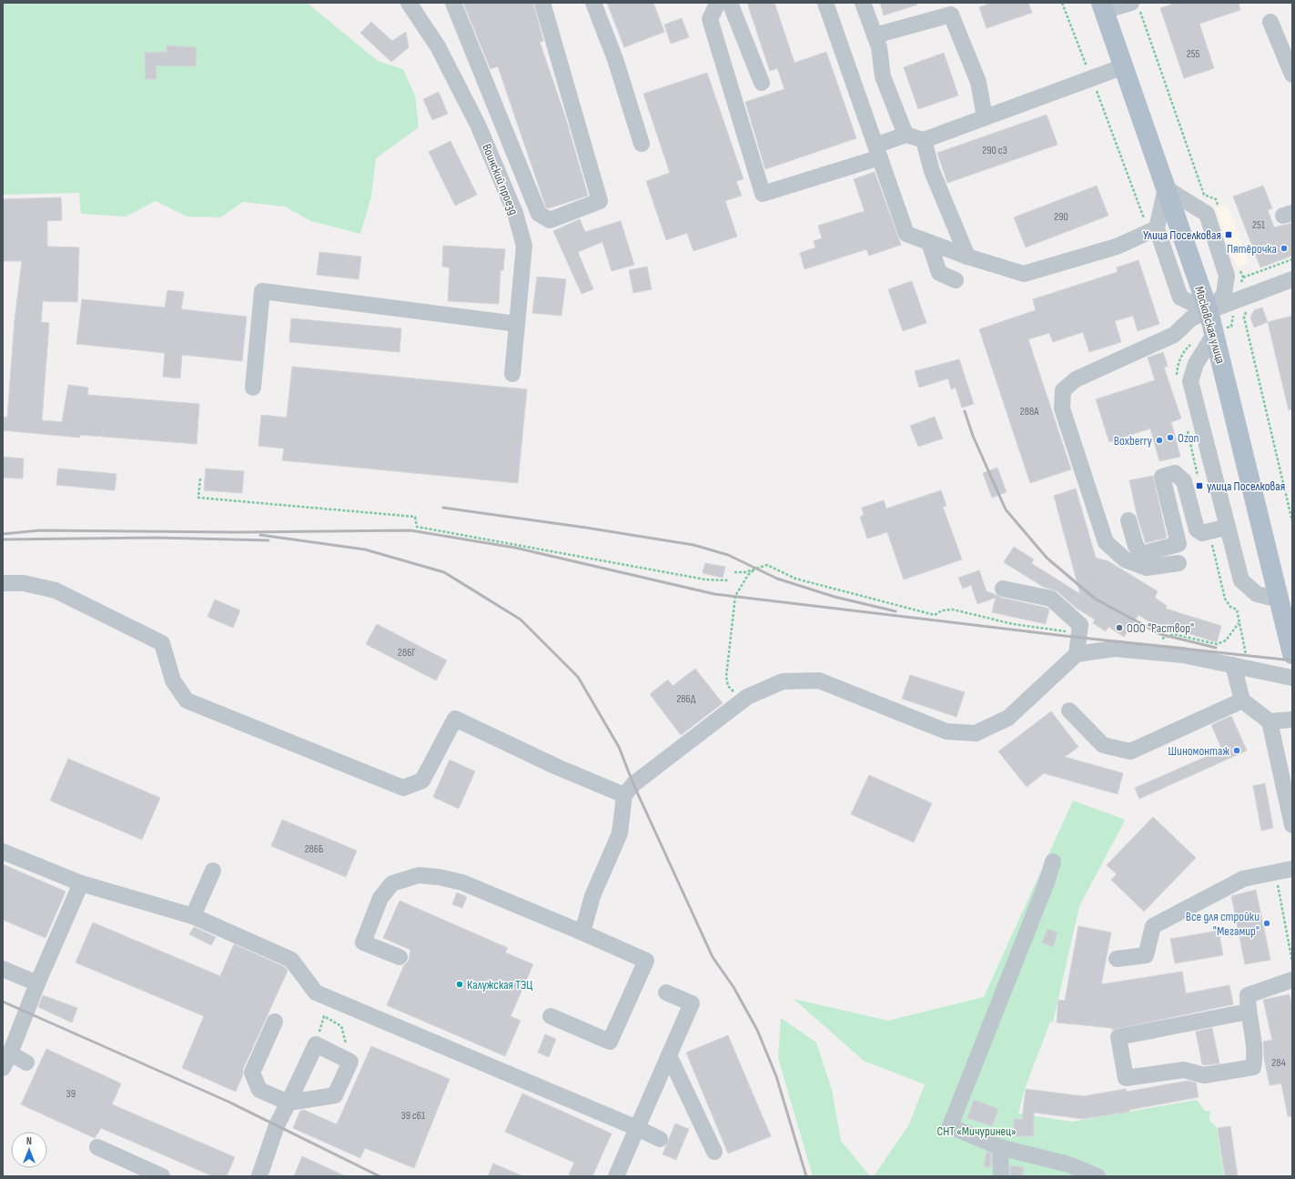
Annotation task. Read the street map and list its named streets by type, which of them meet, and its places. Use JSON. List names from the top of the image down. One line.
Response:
{"streets":{"main road":["Московская улица"],"street":["Воинский проезд"]},"parks":["СНТ «Мичуринец»"],"places":{"transit":["Улица Поселковая","улица Поселковая"],"other":["Пятёрочка","Ozon","Boxberry","ООО \"Раствор\"","Шиномонтаж","Все для стройки \"Мегамир\"","Калужская ТЭЦ"]},"house_numbers":["255","290 с3","290","251","288А","286Г","286Д","286Б","284","39","39 с61"],"north":"top"}
